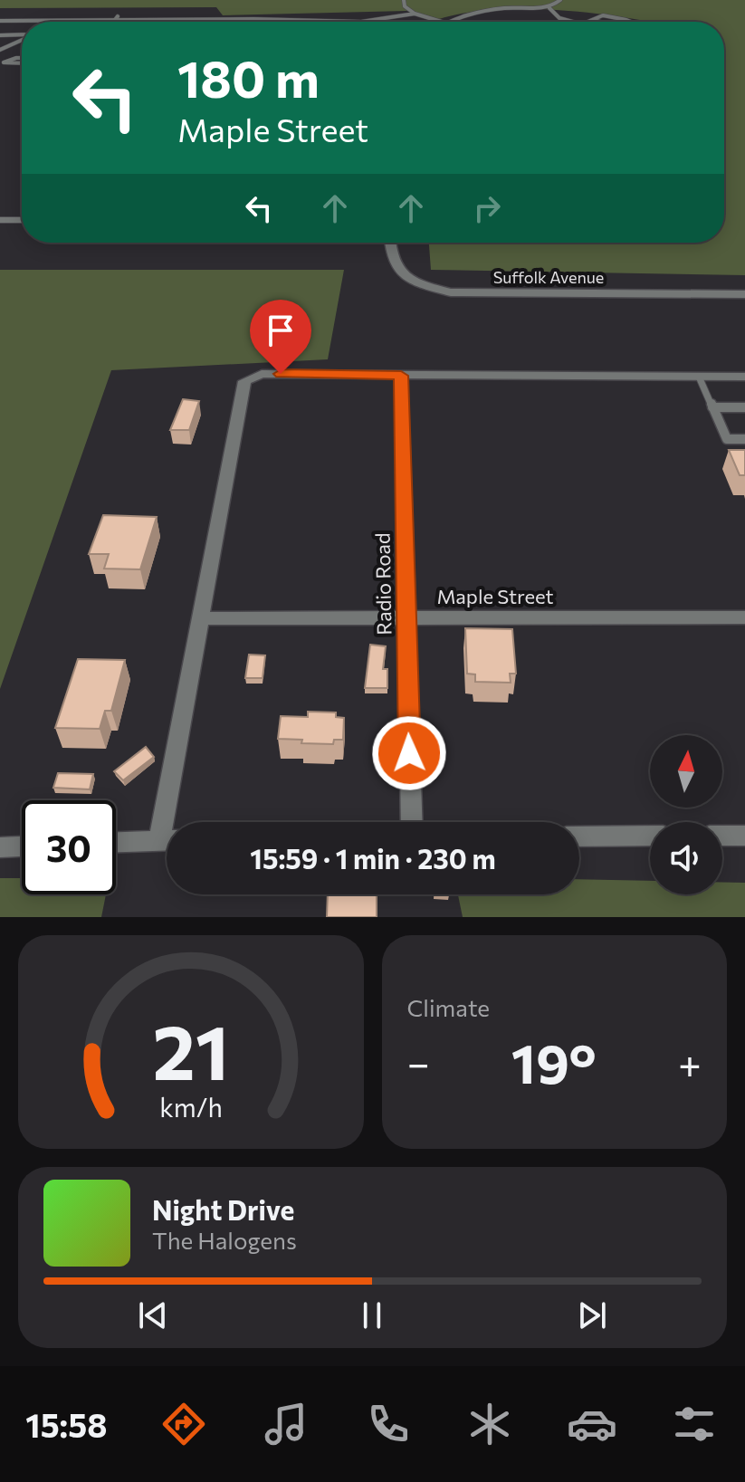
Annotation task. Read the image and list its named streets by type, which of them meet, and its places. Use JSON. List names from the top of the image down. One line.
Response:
{"streets":{"street":["Suffolk Avenue","Radio Road","Maple Street"]},"crossings":[["Radio Road","Maple Street"]],"north":"top","page":{"turn":["180 m","Maple Street"],"limit":"30","trip":"15:59 · 1 min · 230 m","tile":"Climate","heat":["−","19°","+"],"song":["Night Drive","The Halogens"],"tabs":"15:58","gauge":["21","km/h"]}}
